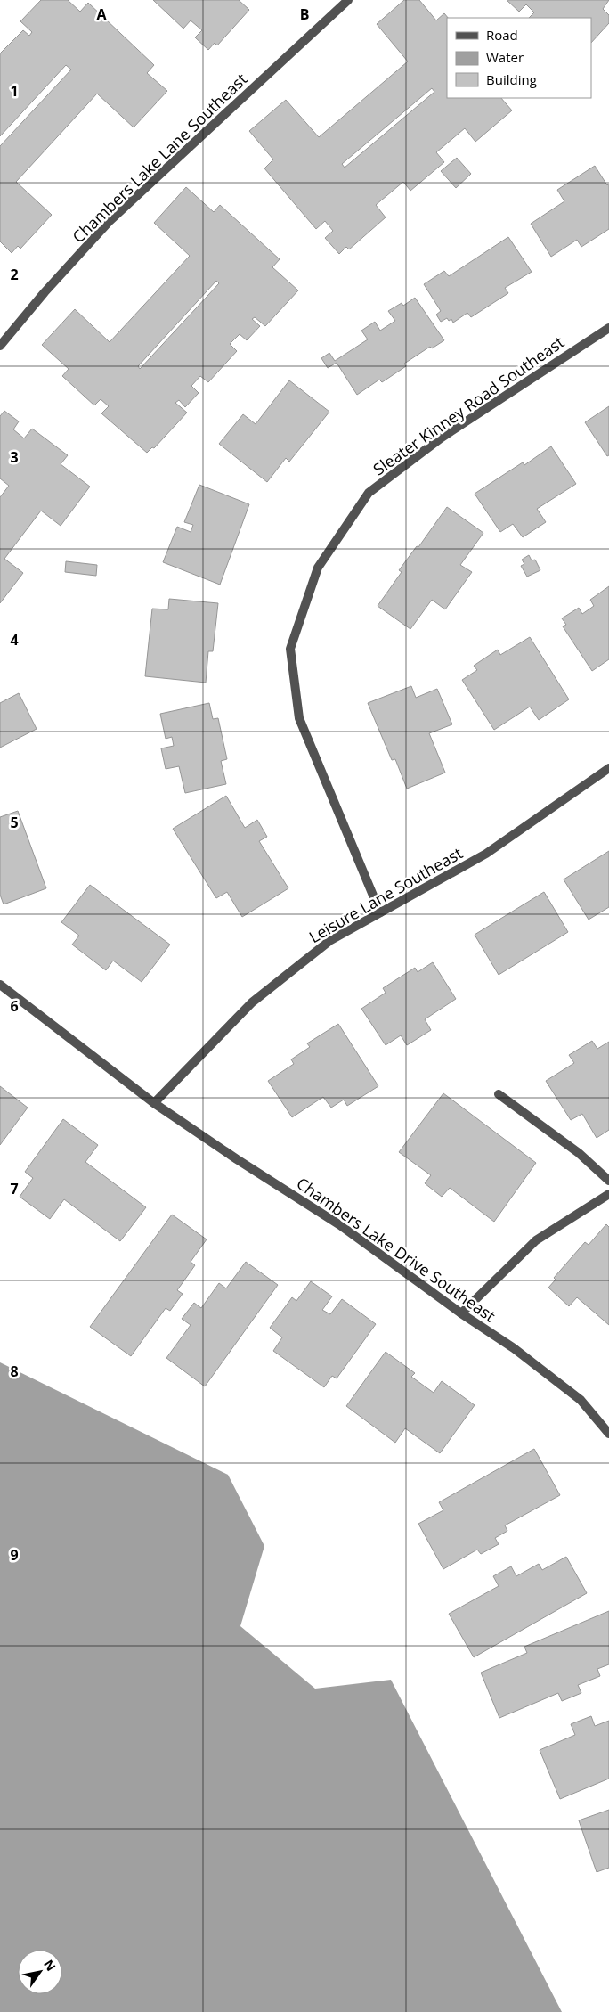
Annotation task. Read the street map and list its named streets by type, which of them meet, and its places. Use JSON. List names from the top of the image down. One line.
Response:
{"streets":{"street":["Chambers Lake Lane Southeast","Sleater Kinney Road Southeast","Leisure Lane Southeast","Chambers Lake Drive Southeast"]},"crossings":[["Sleater Kinney Road Southeast","Leisure Lane Southeast"],["Leisure Lane Southeast","Chambers Lake Drive Southeast"]],"legend":["Road","Water","Building"],"north":"top right","grid":{"columns":["A","B"],"rows":["1","2","3","4","5","6","7","8","9"]}}
